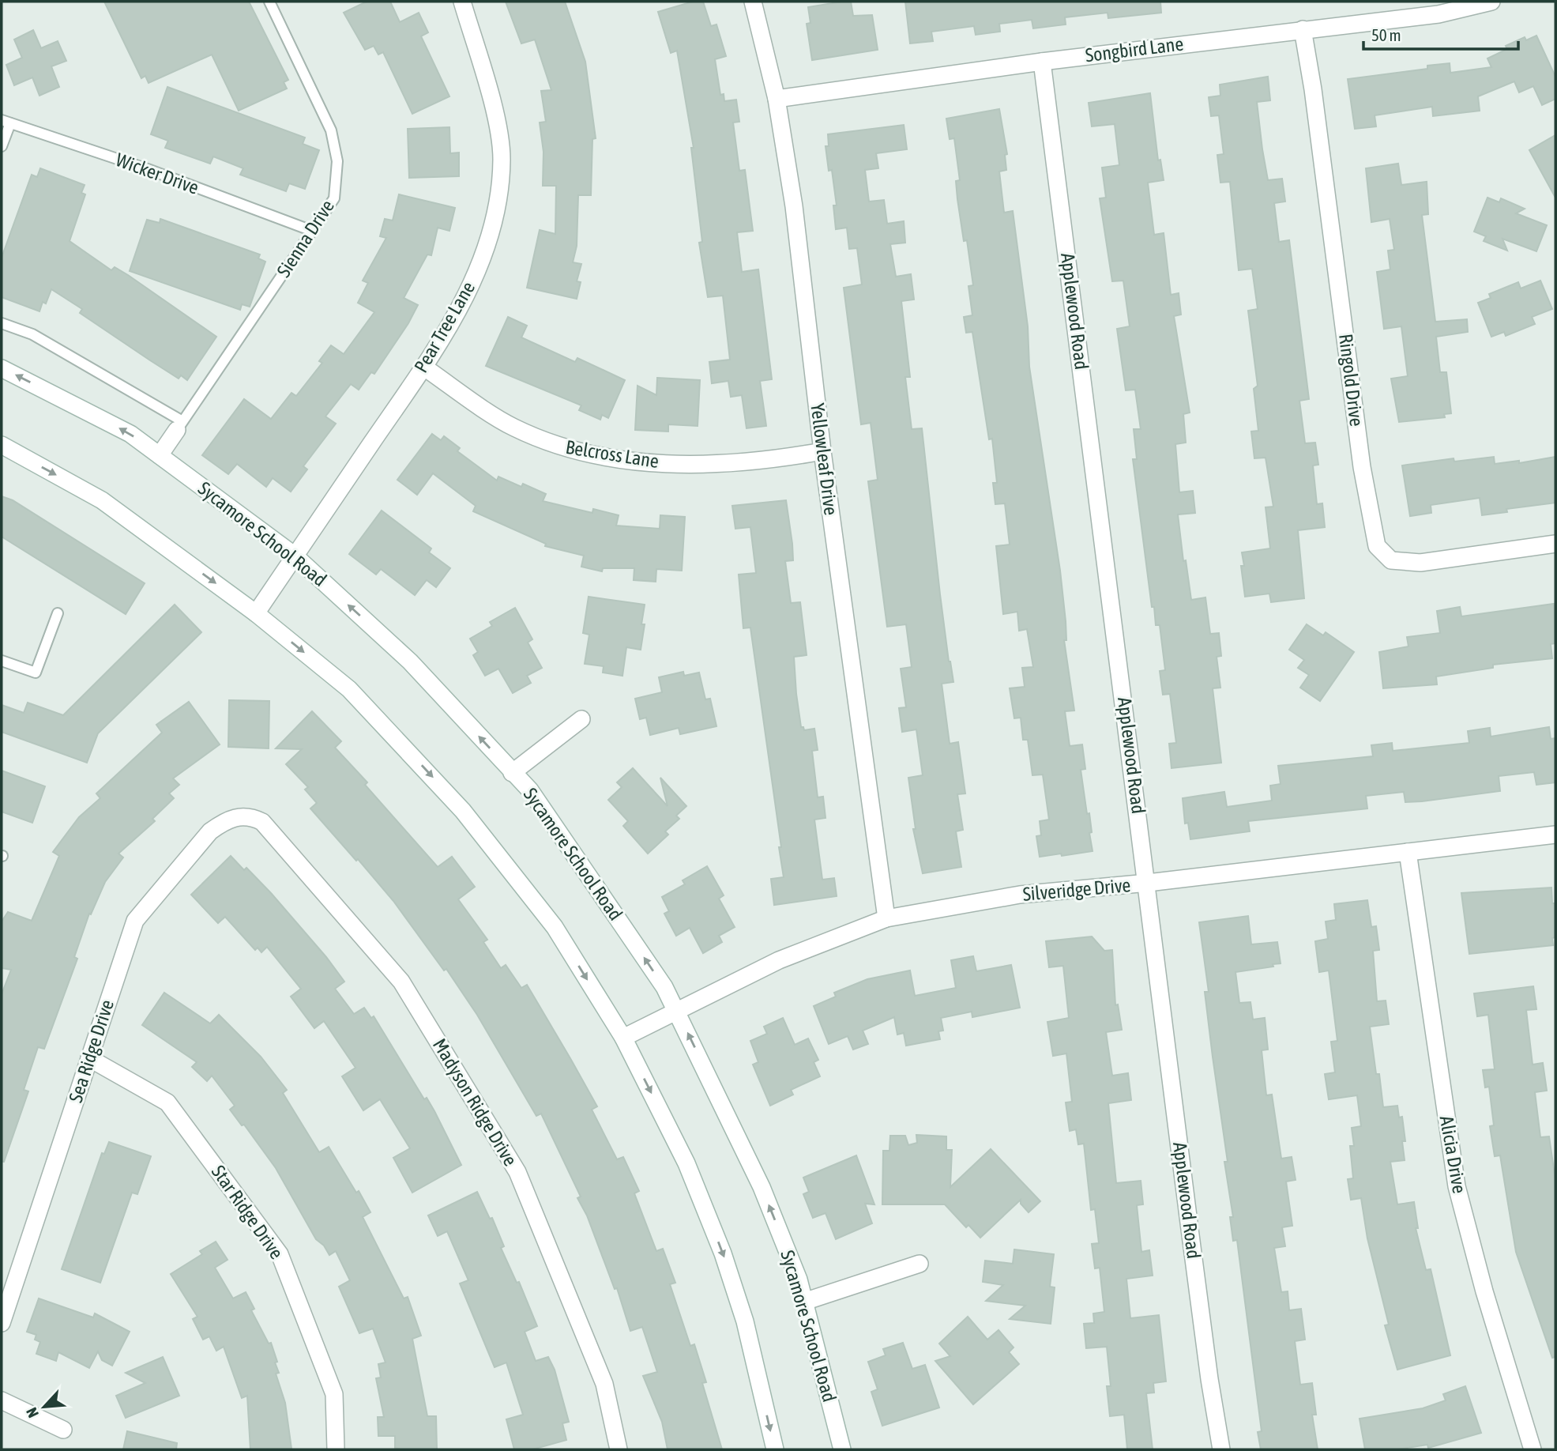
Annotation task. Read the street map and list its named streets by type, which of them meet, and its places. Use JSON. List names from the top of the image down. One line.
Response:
{"streets":{"street":["Songbird Lane","Sienna Drive","Applewood Road","Pear Tree Lane","Ringold Drive","Belcross Lane","Yellowleaf Drive","Sycamore School Road","Silveridge Drive","Sea Ridge Drive","Madyson Ridge Drive","Alicia Drive","Star Ridge Drive"],"lane":["Wicker Drive"]},"crossings":[["Songbird Lane","Applewood Road"],["Songbird Lane","Ringold Drive"],["Songbird Lane","Yellowleaf Drive"],["Wicker Drive","Sienna Drive"],["Sienna Drive","Sycamore School Road"],["Applewood Road","Silveridge Drive"],["Pear Tree Lane","Belcross Lane"],["Pear Tree Lane","Sycamore School Road"],["Belcross Lane","Yellowleaf Drive"],["Yellowleaf Drive","Silveridge Drive"],["Sycamore School Road","Silveridge Drive"],["Silveridge Drive","Alicia Drive"],["Sea Ridge Drive","Madyson Ridge Drive"],["Sea Ridge Drive","Star Ridge Drive"]],"scale_bar":"50 m","north":"bottom left"}
